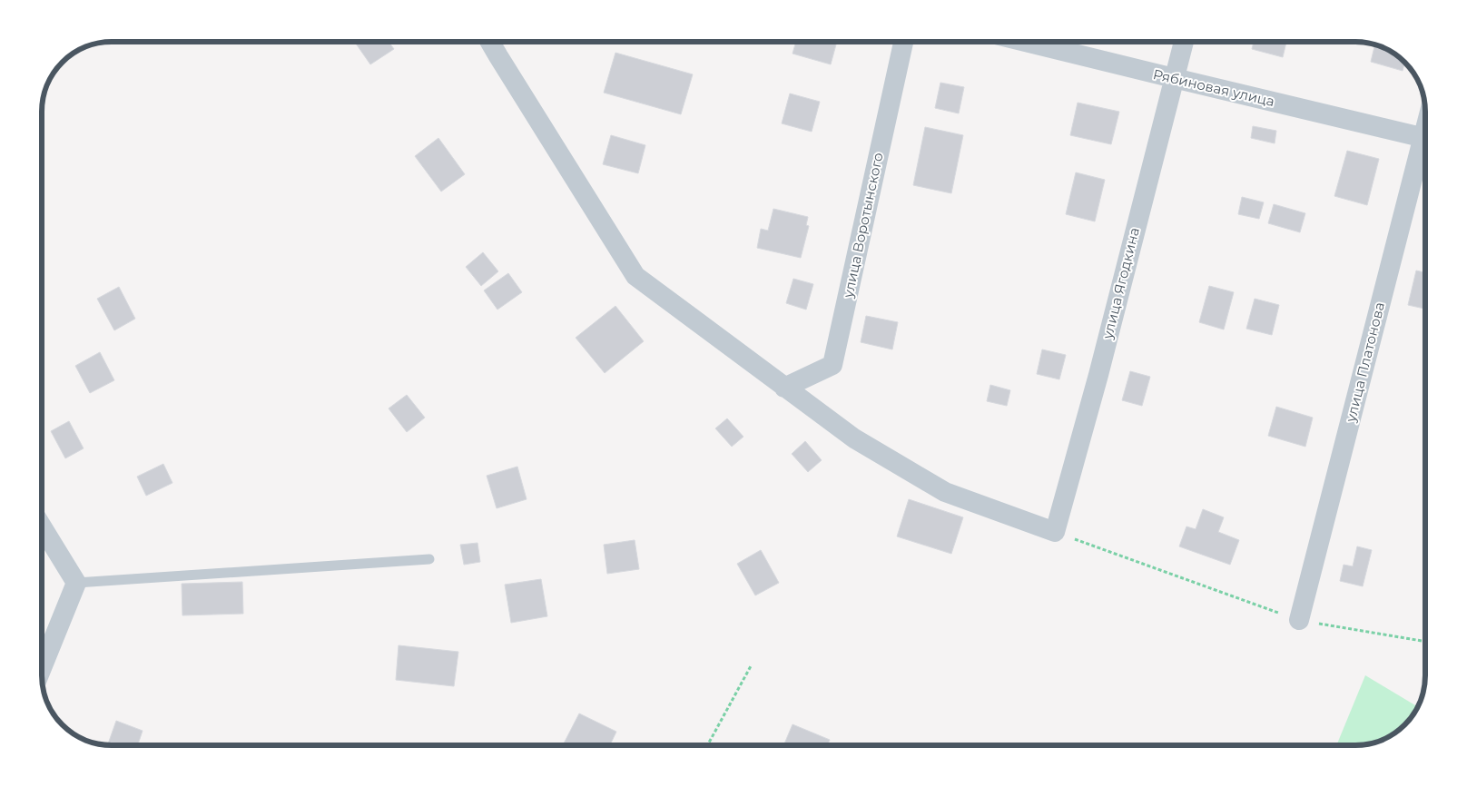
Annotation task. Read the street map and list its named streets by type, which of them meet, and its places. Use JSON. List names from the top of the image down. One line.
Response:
{"streets":{"street":["Рябиновая улица","улица Воротынского","улица Ягодкина","улица Платонова"]},"crossings":[["Рябиновая улица","улица Ягодкина"]]}
